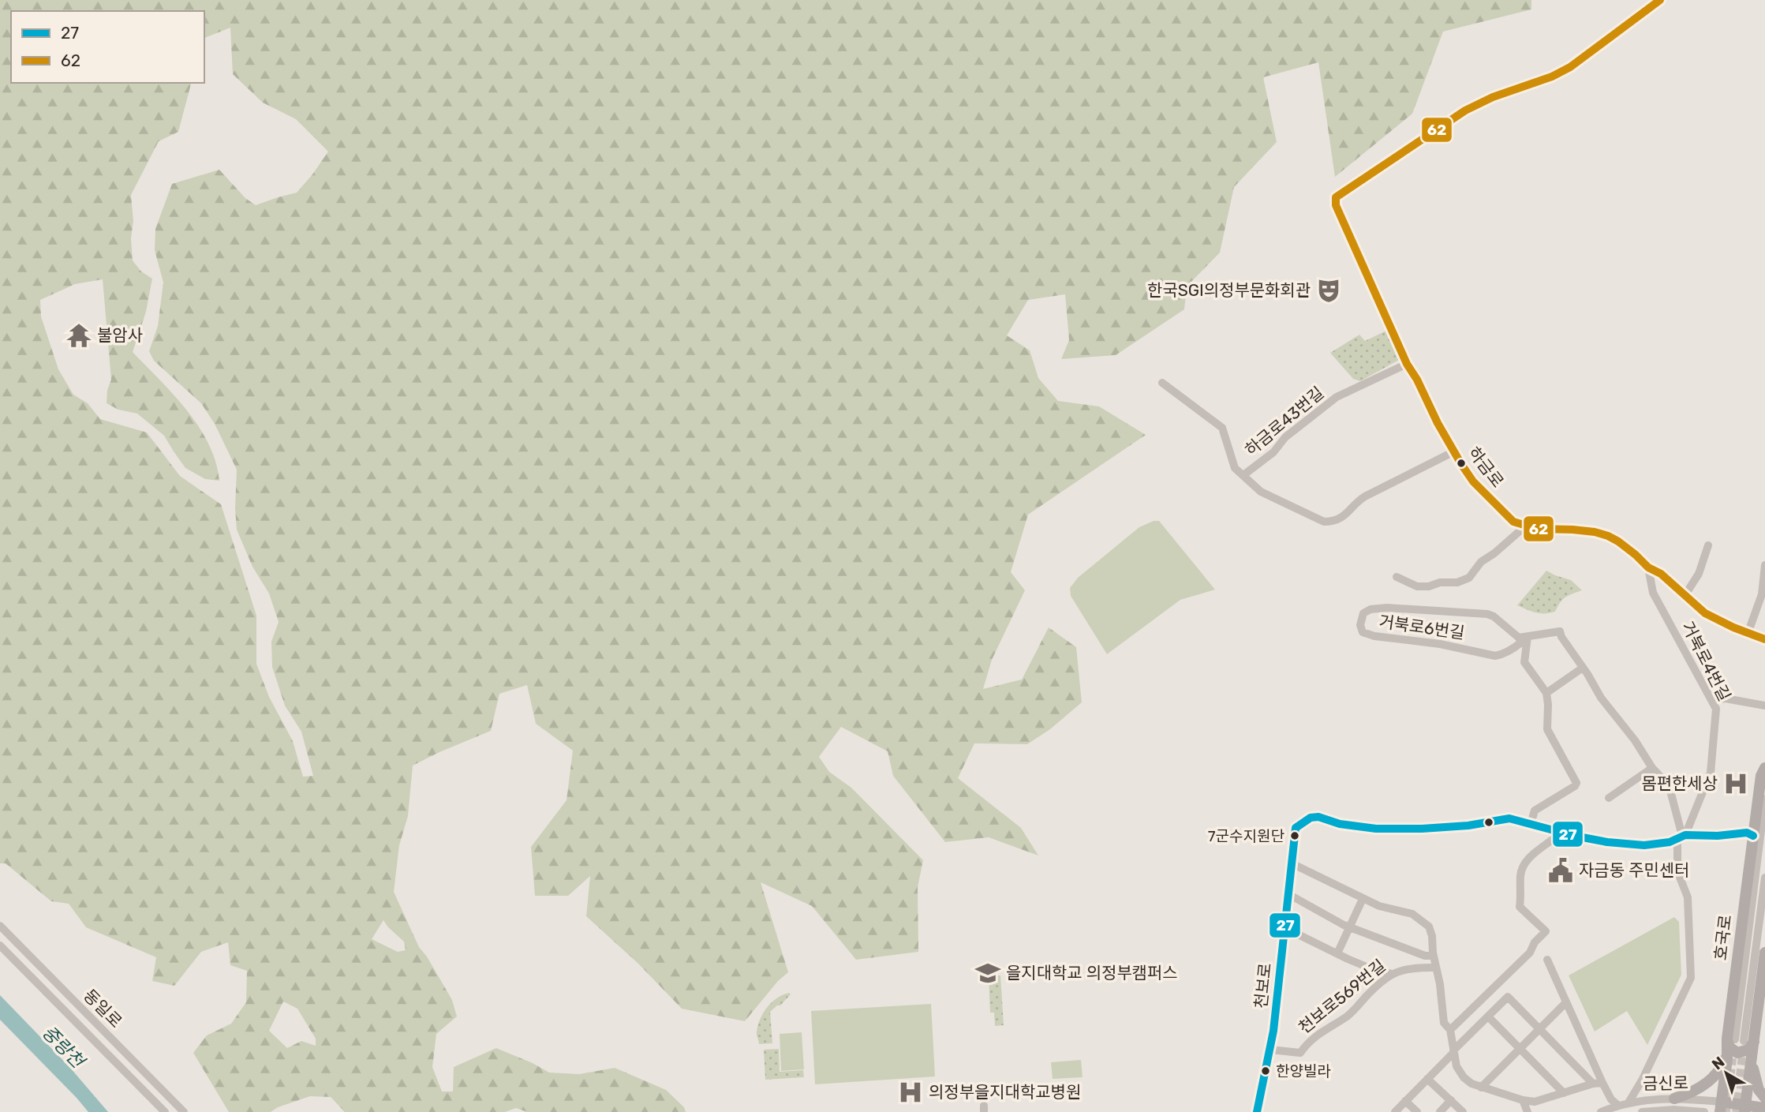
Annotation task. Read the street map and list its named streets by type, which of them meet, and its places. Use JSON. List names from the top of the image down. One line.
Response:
{"streets":{"main road":["호국로","금신로"],"street":["하금로43번길","하금로","거북로6번길","거북로4번길","천보로","천보로569번길","동일로"]},"crossings":[["하금로43번길","하금로"],["하금로","거북로4번길"],["호국로","금신로"],["천보로","천보로569번길"]],"water":["중랑천"],"places":{"theatre":["한국SGI의정부문화회관"],"temple":["불암사"],"hospital":["몸편한세상","의정부을지대학교병원"],"other":["7군수지원단","한양빌라"],"public building":["자금동 주민센터"],"school or university":["을지대학교 의정부캠퍼스"]},"lines":["transit line 62","transit line 27"],"legend":["27","62"],"north":"top left"}
